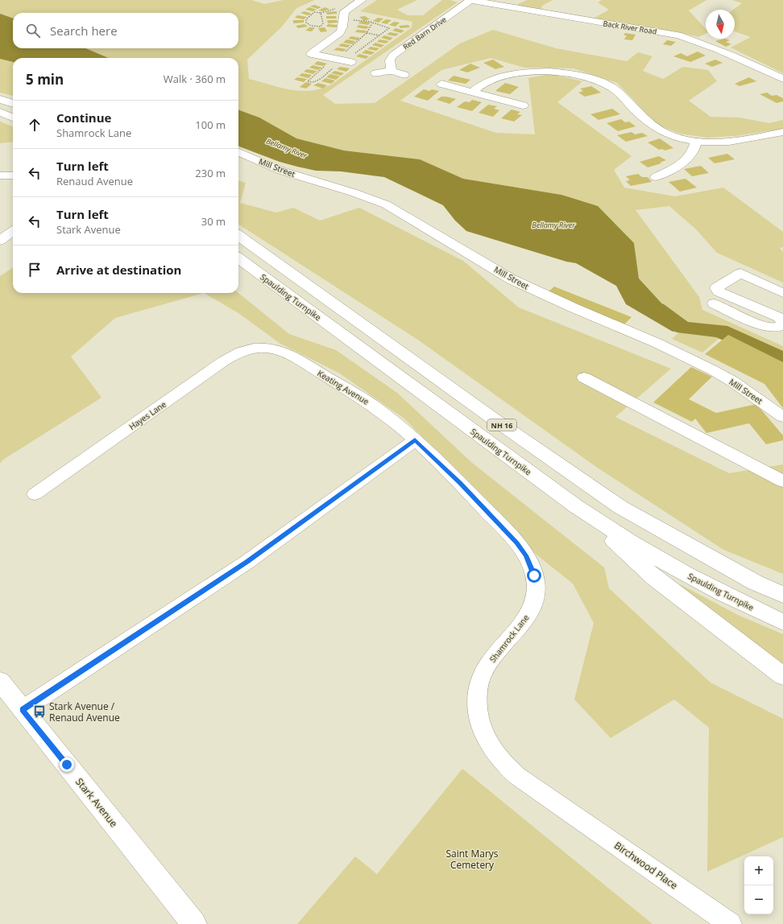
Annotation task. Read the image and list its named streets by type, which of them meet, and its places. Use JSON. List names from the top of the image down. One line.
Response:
{"streets":{"main road":["Spaulding Turnpike","NH 16","Stark Avenue"],"street":["Back River Road","Red Barn Drive","Mill Street","Keating Avenue","Hayes Lane","Shamrock Lane","Birchwood Place"]},"crossings":[["Back River Road","Red Barn Drive"],["Keating Avenue","Hayes Lane"],["Keating Avenue","Shamrock Lane"],["Shamrock Lane","Birchwood Place"]],"water":["Bellamy River"],"parks":["Saint Marys Cemetery"],"places":{"bus stop":["Stark Avenue / Renaud Avenue"]},"north":"bottom","page":{"search":"Search here","heading":["5 min","Walk · 360 m"],"list":[["Continue","Shamrock Lane","100 m"],["Turn left","Renaud Avenue","230 m"],["Turn left","Stark Avenue","30 m"],"Arrive at destination"],"map_buttons":["+","−"]}}
